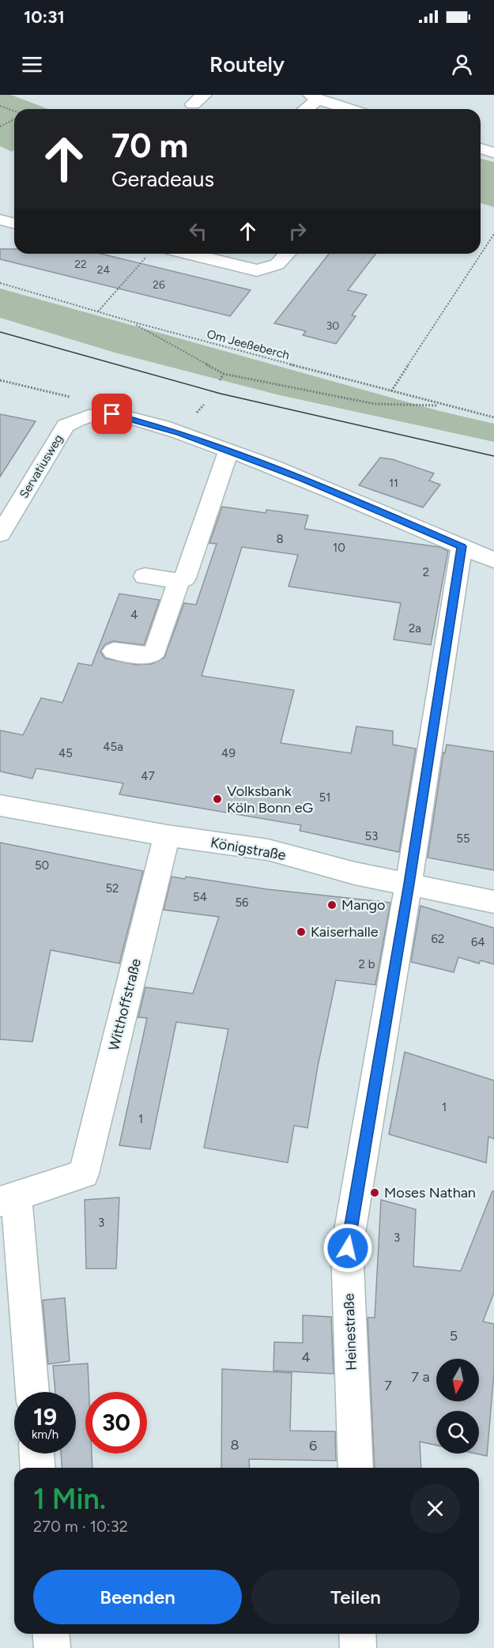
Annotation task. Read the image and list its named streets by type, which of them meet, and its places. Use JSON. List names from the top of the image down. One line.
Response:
{"streets":{"street":["Servatiusweg","Königstraße","Witthoffstraße","Heinestraße"],"path":["Om Jeeßeberch"]},"crossings":[["Servatiusweg","Heinestraße"],["Königstraße","Witthoffstraße"],["Königstraße","Heinestraße"]],"places":["Volksbank Köln Bonn eG","Mango","Kaiserhalle","Moses Nathan"],"house_numbers":["22","24","26","30","11","8","10","2","4","2a","45a","45","49","47","51","53","55","50","52","54","56","62","64","2 b","1","1","3","3","5","4","7 a","7","8","6"],"north":"bottom","page":{"status":"10:31","header":"Routely","turn":["70 m","Geradeaus"],"speed":"19 km/h","limit":"30","heading":["1 Min.","270 m · 10:32"],"buttons":["Beenden","Teilen"]}}
